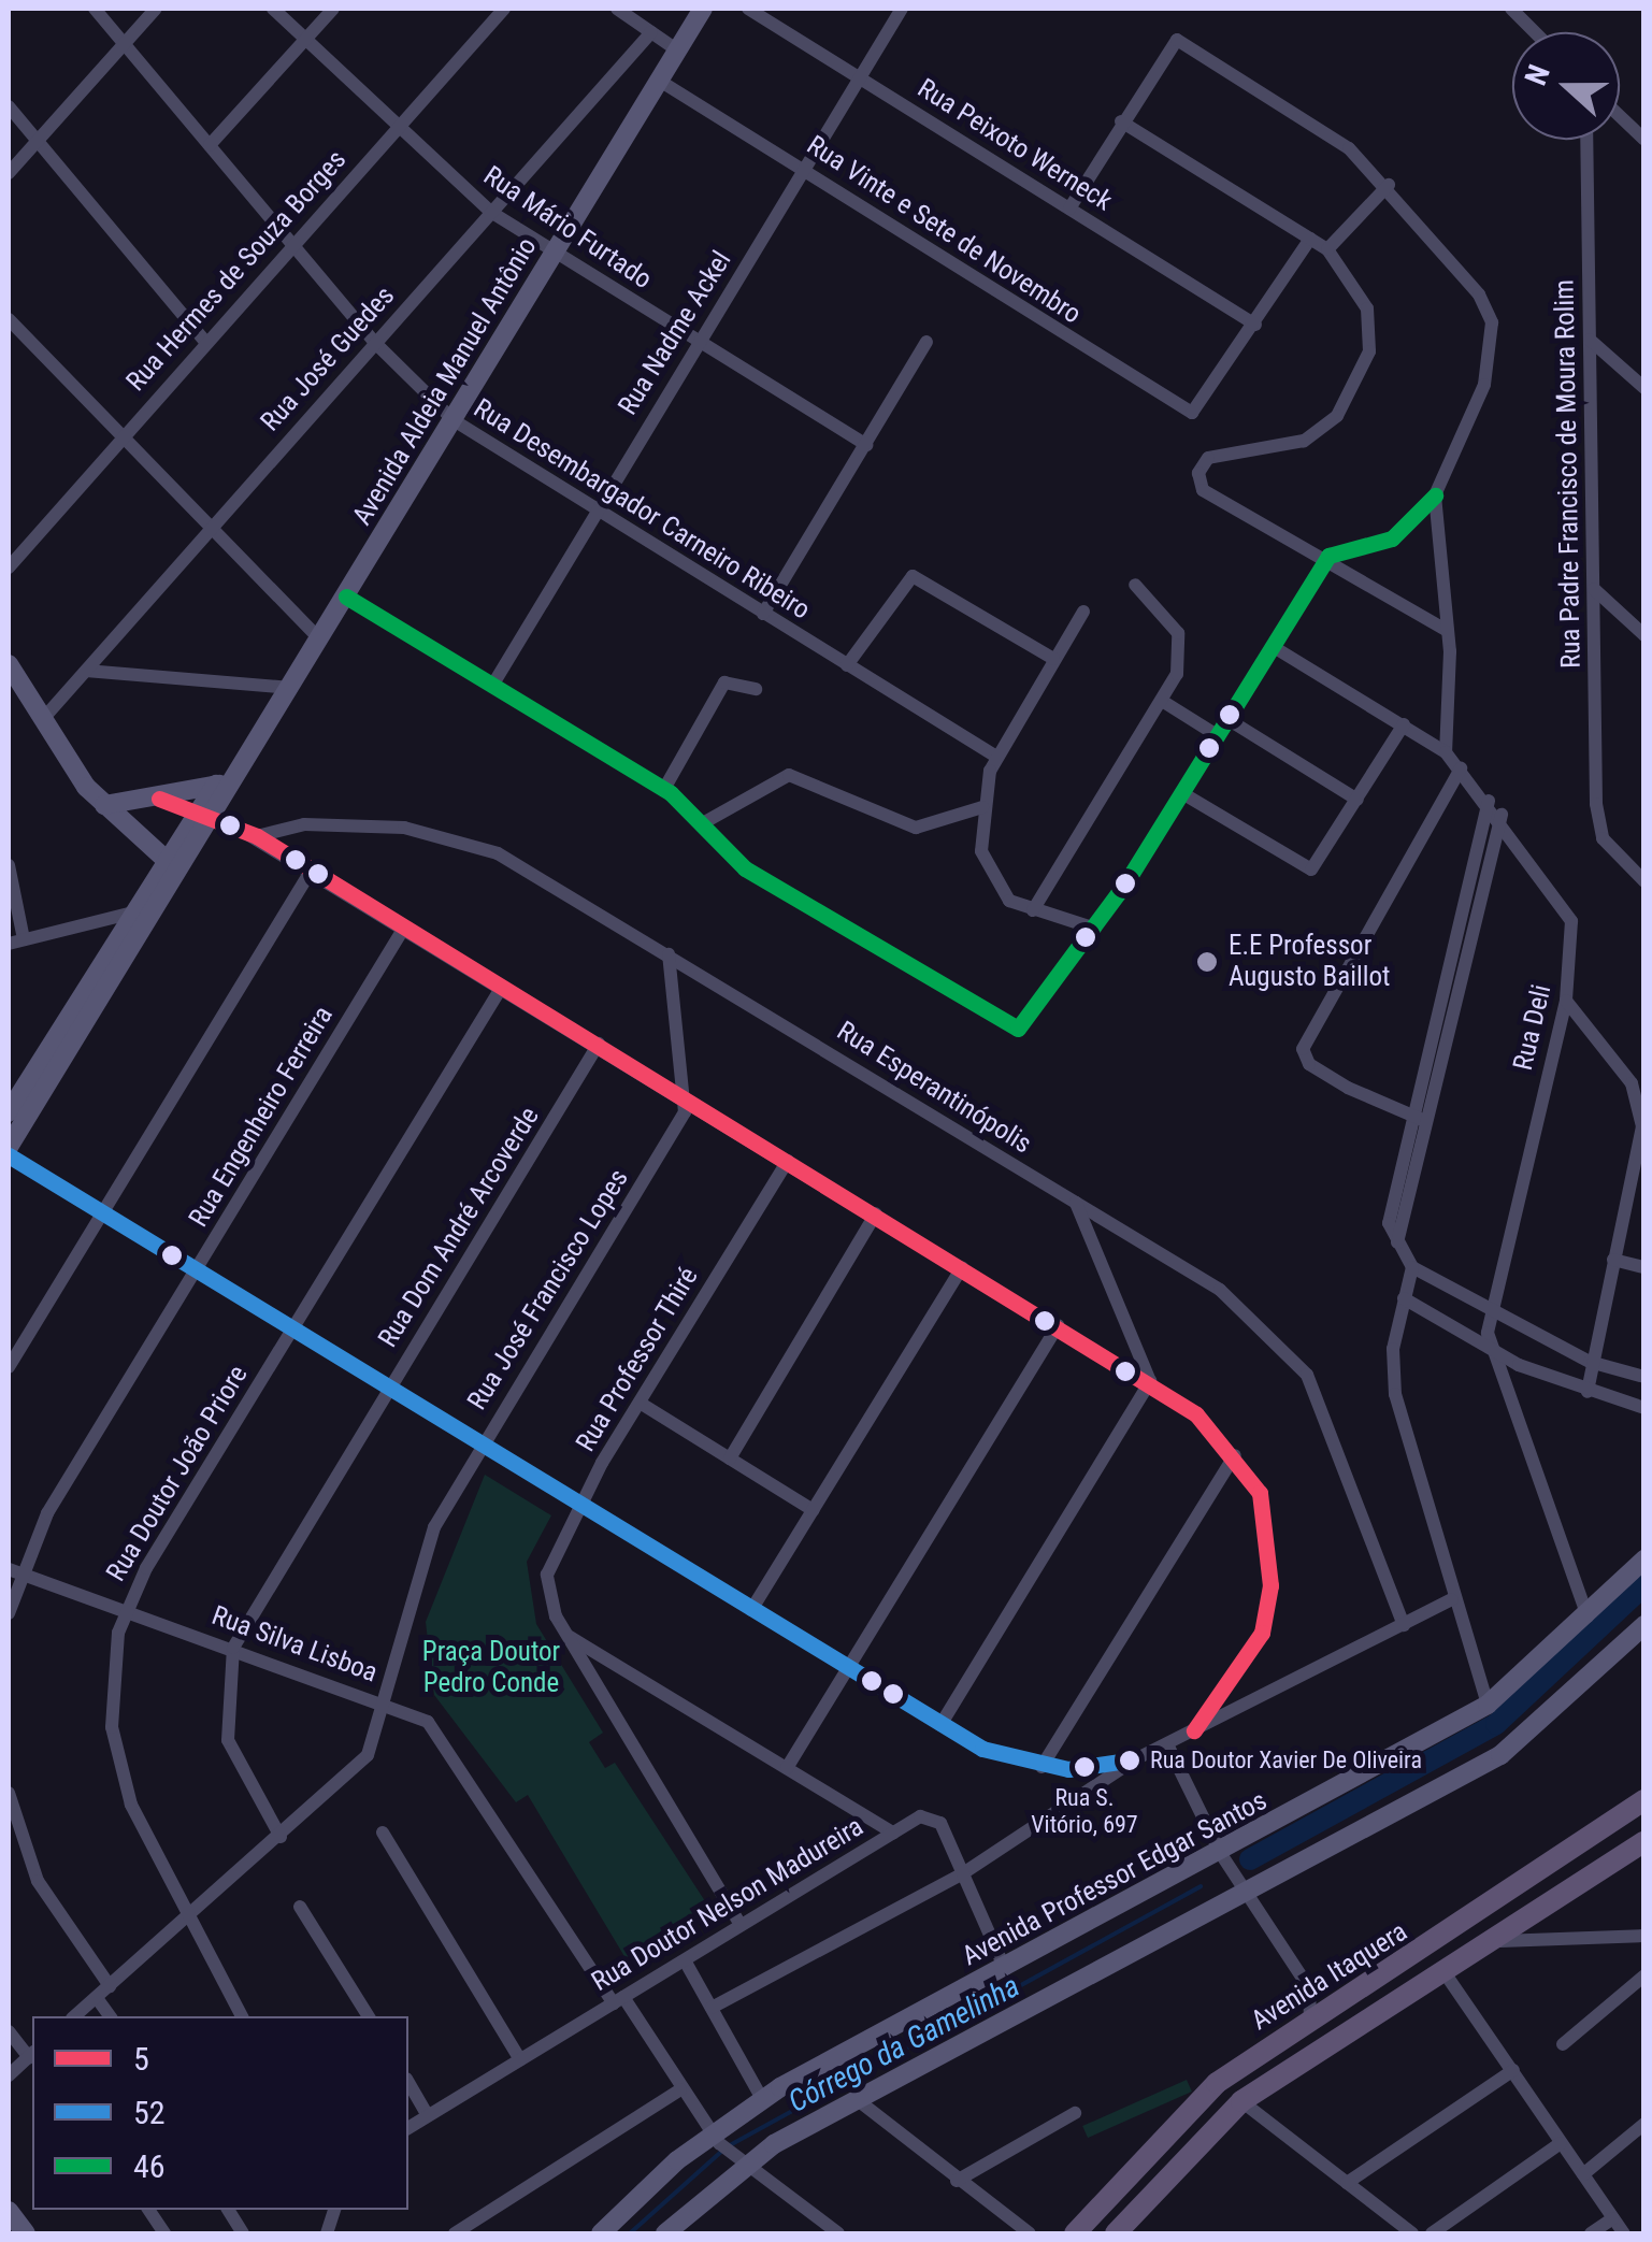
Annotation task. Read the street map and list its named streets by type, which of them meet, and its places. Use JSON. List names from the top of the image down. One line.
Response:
{"streets":{"main road":["Avenida Aldeia Manuel Antônio","Avenida Professor Edgar Santos","Avenida Itaquera"],"street":["Rua Peixoto Werneck","Rua Mário Furtado","Rua Vinte e Sete de Novembro","Rua Hermes de Souza Borges","Rua Nadme Ackel","Rua José Guedes","Rua Padre Francisco de Moura Rolim","Rua Desembargador Carneiro Ribeiro","Rua Deli","Rua Esperantinópolis","Rua Engenheiro Ferreira","Rua Dom André Arcoverde","Rua José Francisco Lopes","Rua Professor Thiré","Rua Doutor João Priore","Rua Silva Lisboa","Rua Doutor Nelson Madureira"]},"crossings":[["Rua Peixoto Werneck","Rua Vinte e Sete de Novembro"],["Rua Peixoto Werneck","Rua Nadme Ackel"],["Rua Mário Furtado","Rua Hermes de Souza Borges"],["Rua Mário Furtado","Rua Nadme Ackel"],["Rua Mário Furtado","Rua José Guedes"],["Rua Mário Furtado","Avenida Aldeia Manuel Antônio"],["Rua Vinte e Sete de Novembro","Rua Nadme Ackel"],["Rua Vinte e Sete de Novembro","Avenida Aldeia Manuel Antônio"],["Rua Hermes de Souza Borges","Rua Desembargador Carneiro Ribeiro"],["Rua Nadme Ackel","Rua Desembargador Carneiro Ribeiro"],["Rua José Guedes","Rua Desembargador Carneiro Ribeiro"],["Avenida Aldeia Manuel Antônio","Rua Desembargador Carneiro Ribeiro"],["Rua Deli","Avenida Professor Edgar Santos"],["Rua Engenheiro Ferreira","Rua Silva Lisboa"],["Rua Dom André Arcoverde","Rua José Francisco Lopes"],["Rua Dom André Arcoverde","Rua Silva Lisboa"],["Rua José Francisco Lopes","Rua Doutor João Priore"],["Rua José Francisco Lopes","Rua Silva Lisboa"],["Rua Professor Thiré","Rua Doutor Nelson Madureira"],["Rua Doutor João Priore","Rua Silva Lisboa"],["Rua Silva Lisboa","Avenida Professor Edgar Santos"],["Rua Silva Lisboa","Rua Doutor Nelson Madureira"],["Avenida Professor Edgar Santos","Rua Doutor Nelson Madureira"]],"water":["Córrego da Gamelinha"],"parks":["Praça Doutor Pedro Conde"],"places":["E.E Professor Augusto Baillot","Rua Doutor Xavier De Oliveira","Rua S. Vitório, 697"],"lines":["transit line 46","transit line 5","transit line 52"],"legend":["5","52","46"],"north":"left"}
